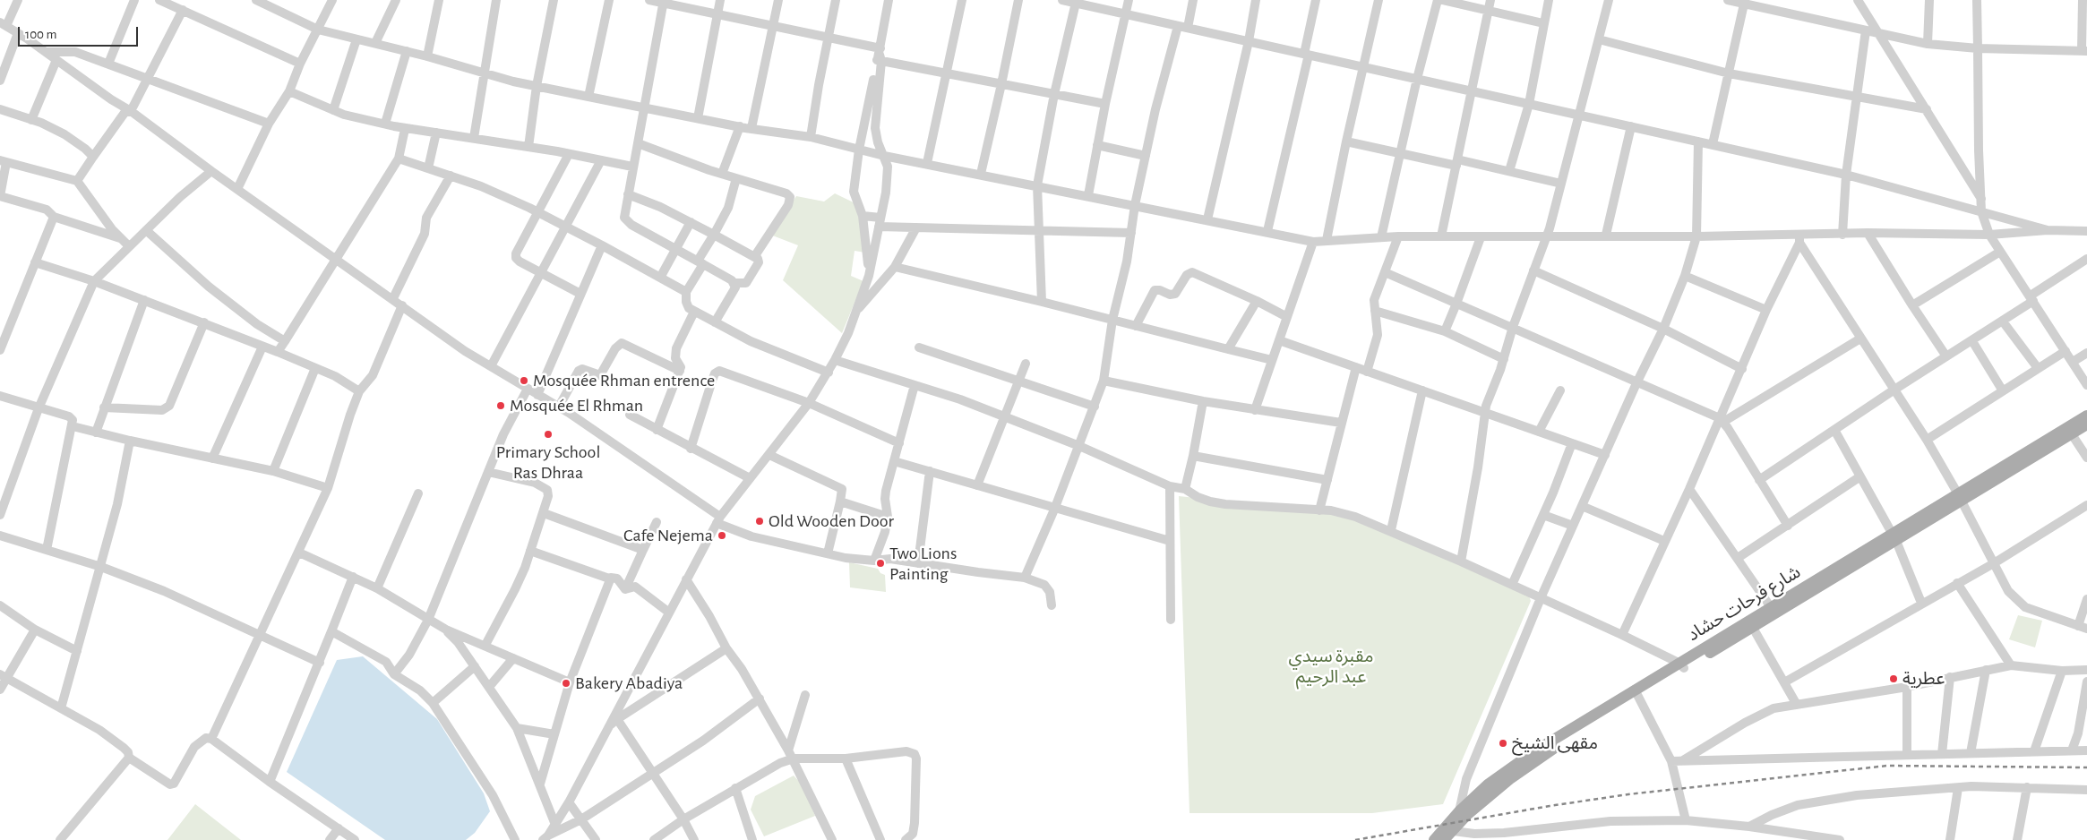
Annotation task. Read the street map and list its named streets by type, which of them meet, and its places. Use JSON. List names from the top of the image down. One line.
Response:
{"streets":{"main road":["شارع فرحات حشاد"]},"parks":["مقبرة سيدي عبد الرحيم"],"places":["Mosquée Rhman entrence","Mosquée El Rhman","Primary School Ras Dhraa","Old Wooden Door","Cafe Nejema","Two Lions Painting","عطرية","Bakery Abadiya","مقهى الشيخ"],"scale_bar":"100 m"}
